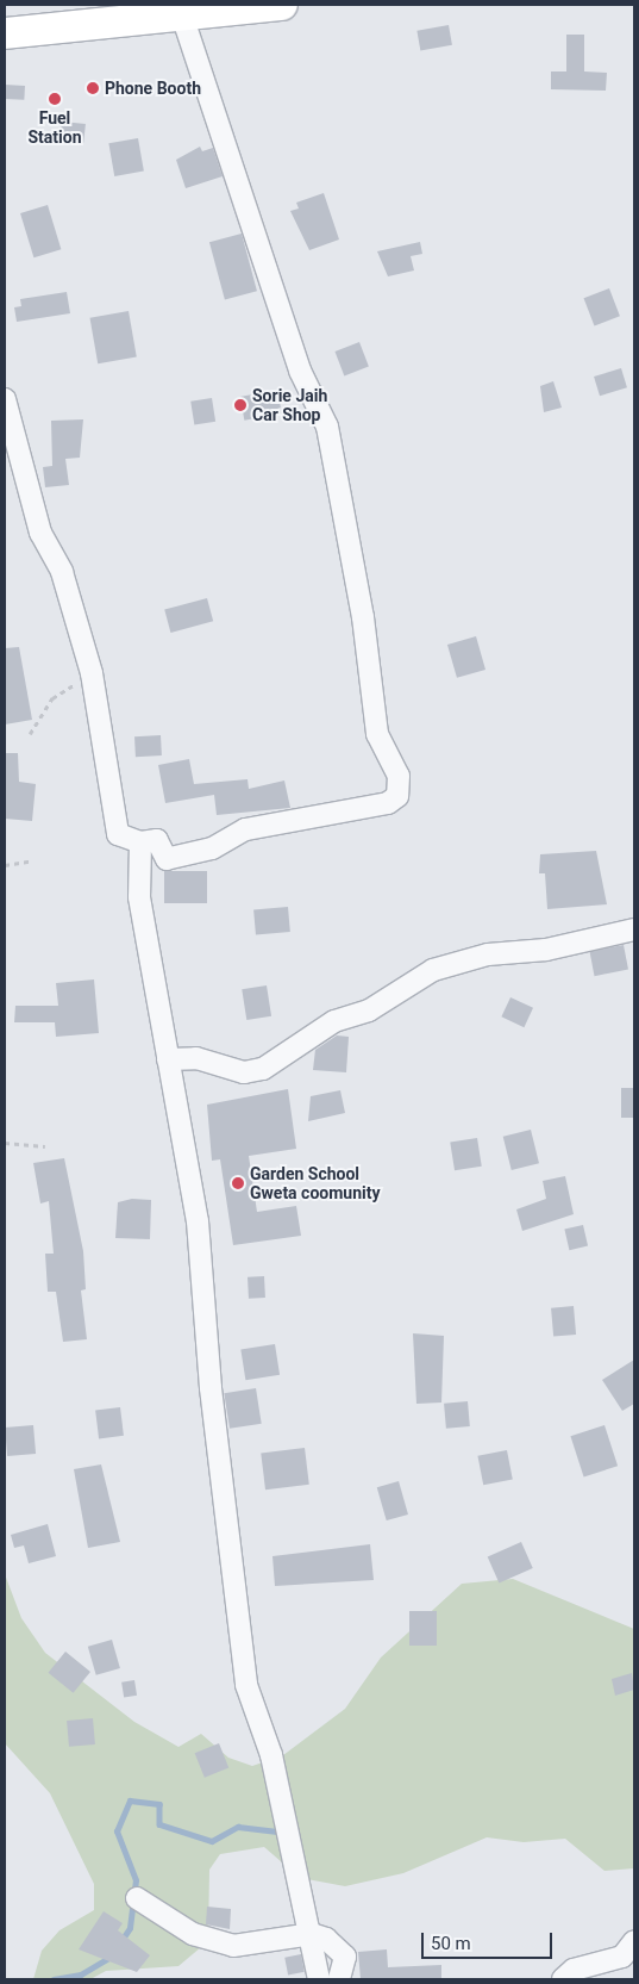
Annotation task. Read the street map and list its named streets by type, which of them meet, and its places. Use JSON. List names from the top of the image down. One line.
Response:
{"places":["Phone Booth","Fuel Station","Sorie Jaih Car Shop","Garden School Gweta coomunity"],"scale_bar":"50 m"}
